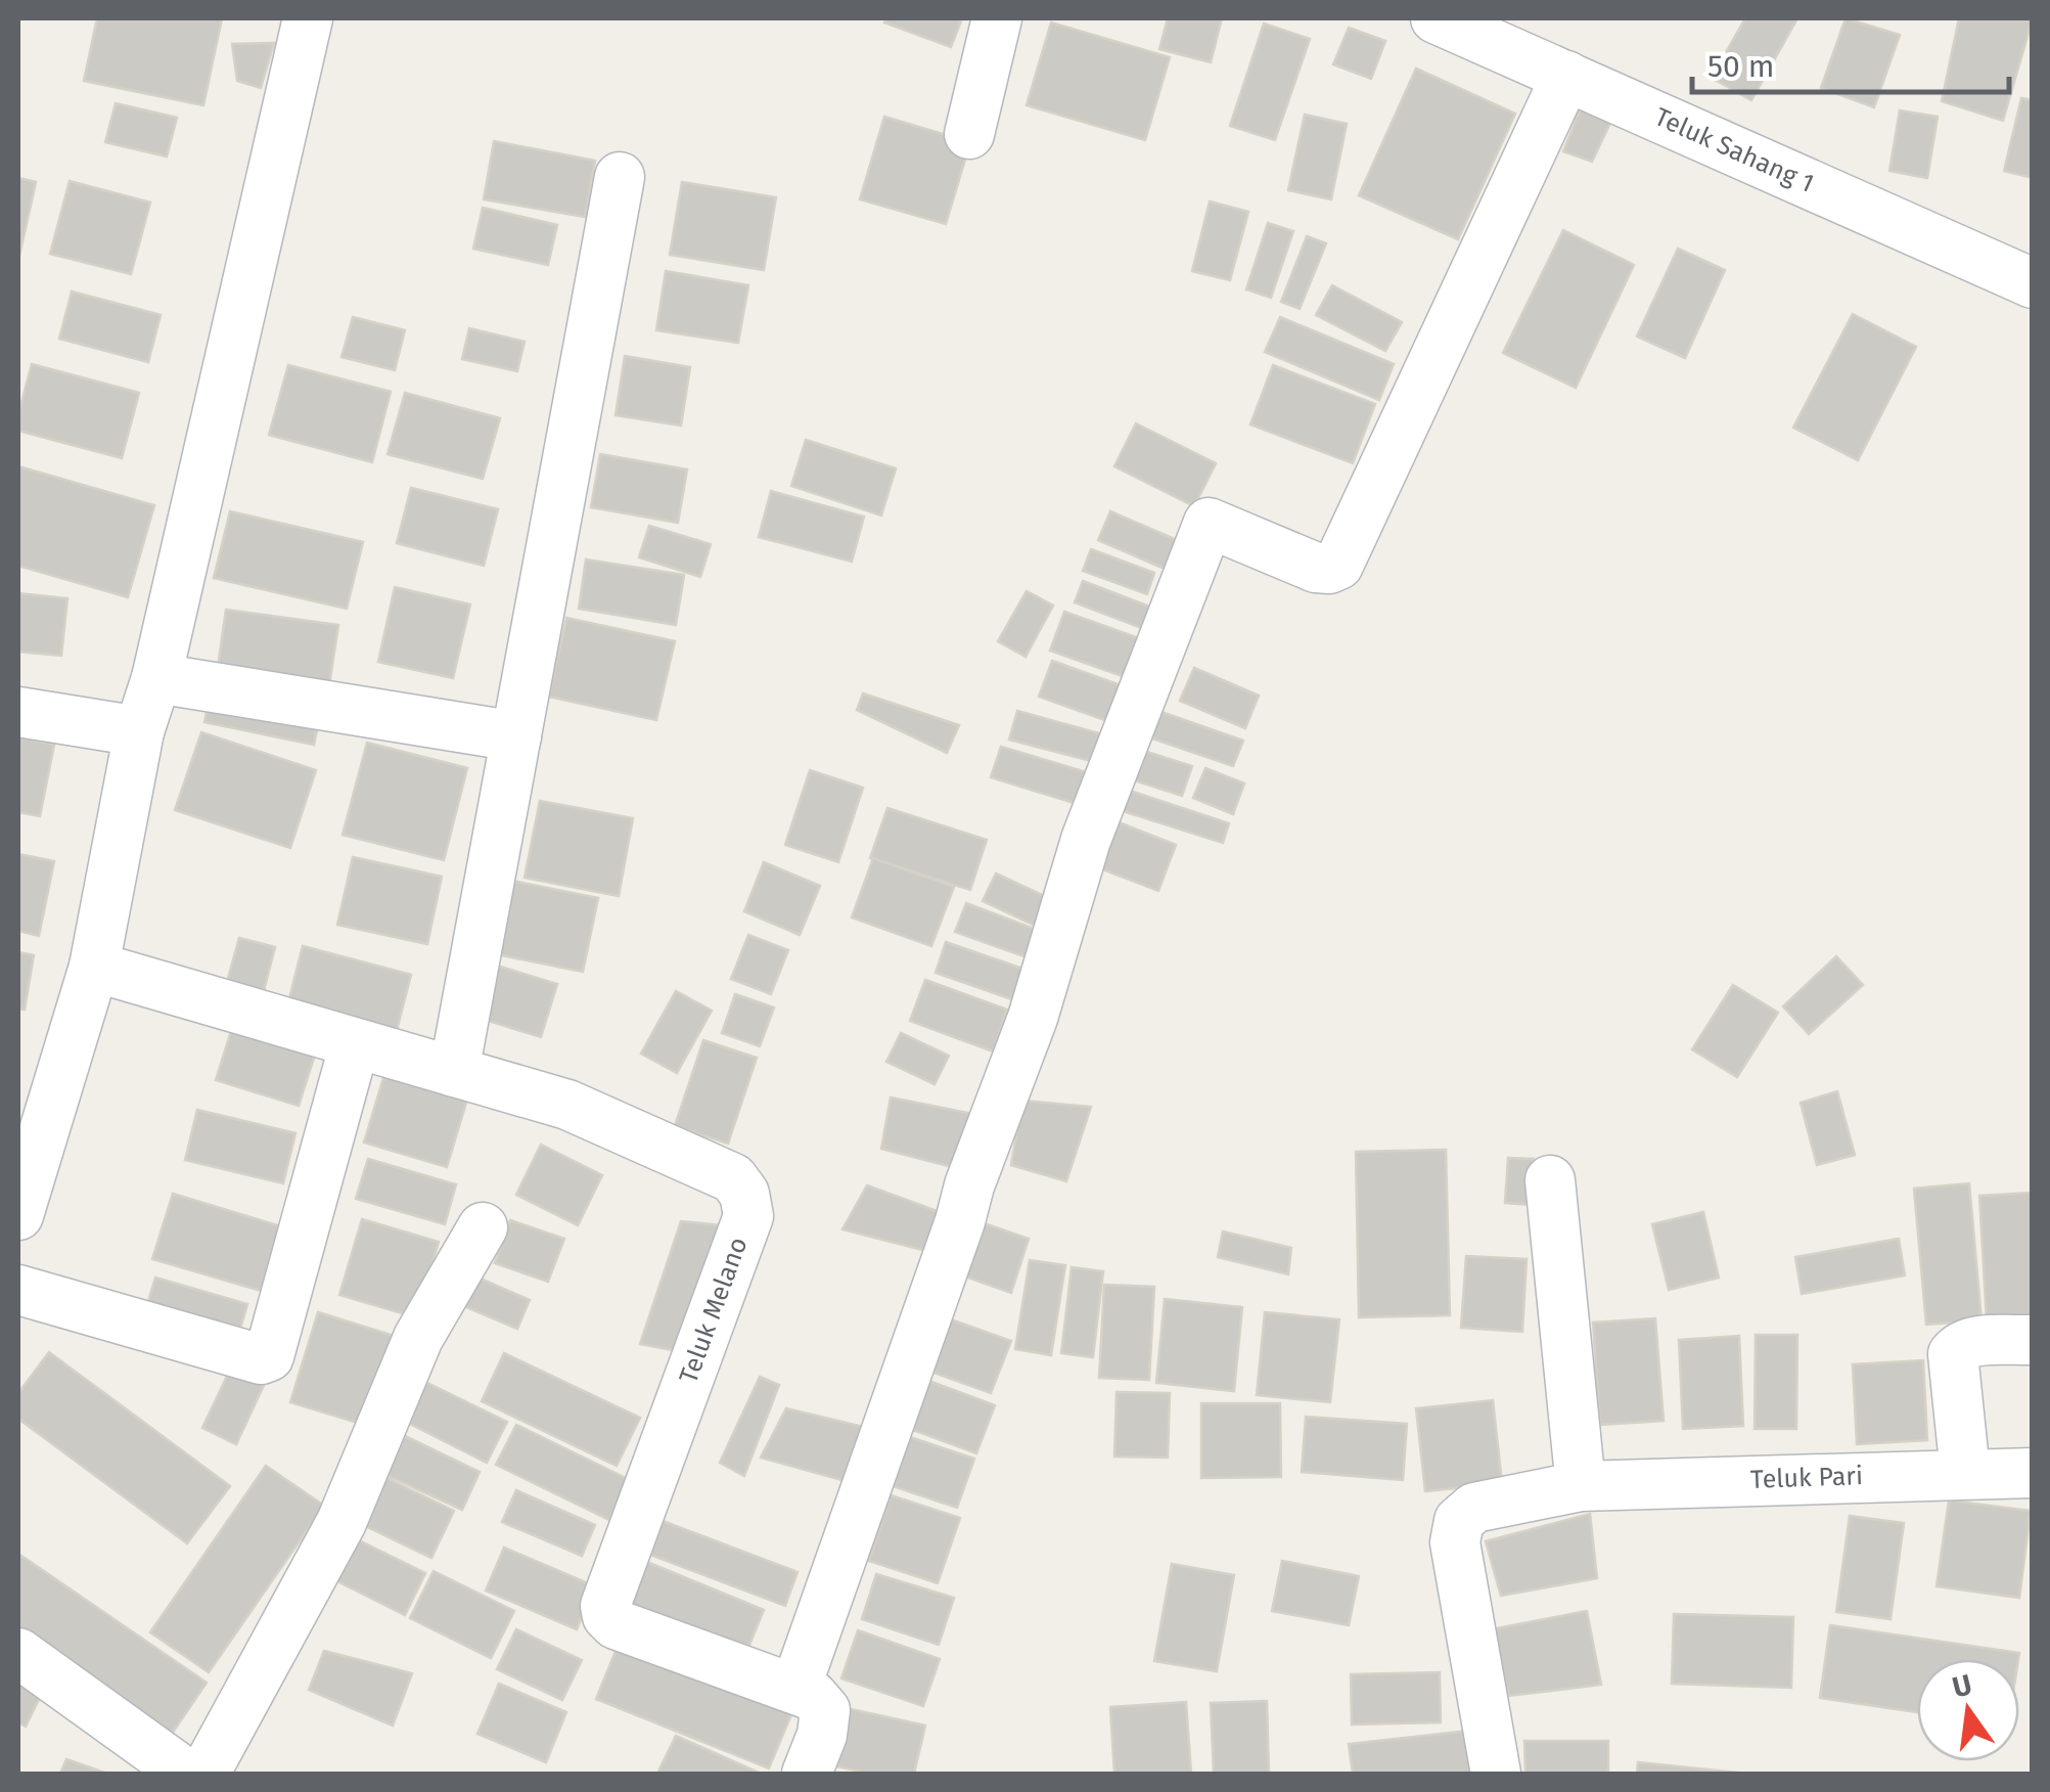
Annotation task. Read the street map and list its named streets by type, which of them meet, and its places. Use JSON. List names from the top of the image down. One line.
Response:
{"streets":{"street":["Teluk Sahang 1","Teluk Melano","Teluk Pari"]},"scale_bar":"50 m","north":"top"}
